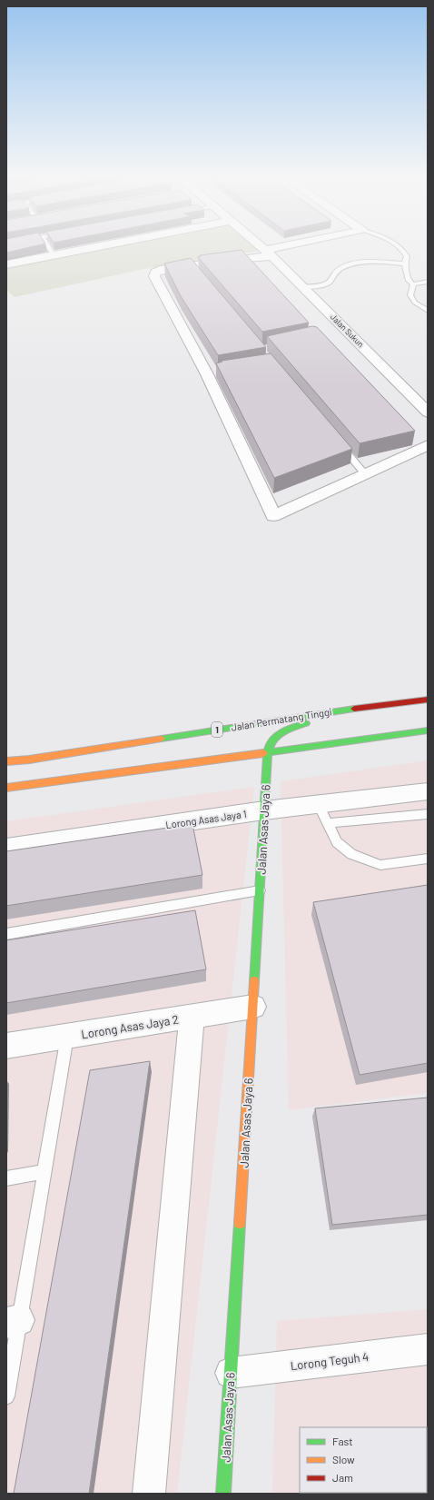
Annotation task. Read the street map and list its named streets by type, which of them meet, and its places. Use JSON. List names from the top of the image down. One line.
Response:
{"streets":{"main road":["Jalan Permatang Tinggi","1","Jalan Asas Jaya 6"],"street":["Jalan Sukun","Lorong Asas Jaya 1","Lorong Asas Jaya 2","Lorong Teguh 4"]},"crossings":[["Jalan Permatang Tinggi","Jalan Asas Jaya 6"],["Lorong Asas Jaya 1","Jalan Asas Jaya 6"],["Jalan Asas Jaya 6","Lorong Asas Jaya 2"],["Jalan Asas Jaya 6","Lorong Teguh 4"]],"legend":["Fast","Slow","Jam"]}
